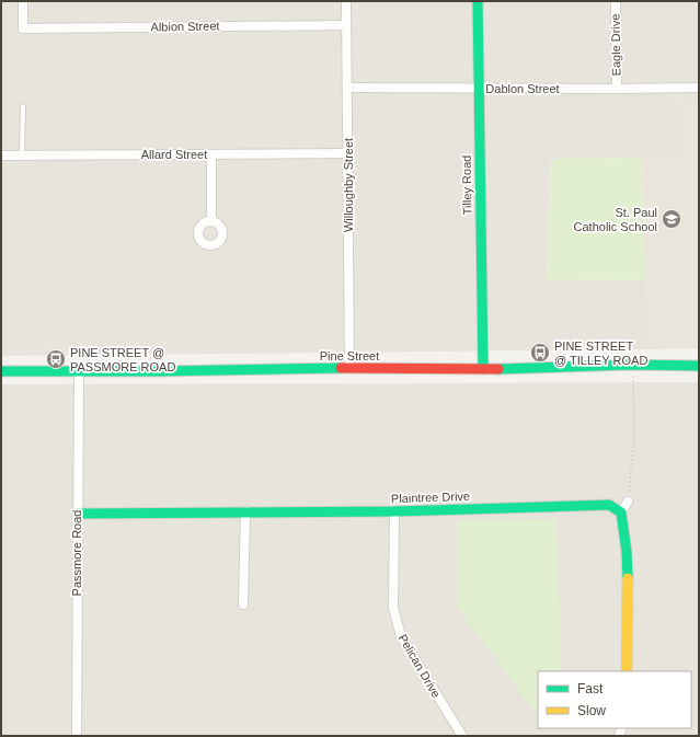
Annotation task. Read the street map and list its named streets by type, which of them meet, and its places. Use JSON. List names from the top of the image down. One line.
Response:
{"streets":{"street":["Albion Street","Eagle Drive","Dablon Street","Allard Street","Willoughby Street","Tilley Road","Pine Street","Plaintree Drive","Passmore Road","Pelican Drive"]},"crossings":[["Albion Street","Willoughby Street"],["Eagle Drive","Dablon Street"],["Dablon Street","Willoughby Street"],["Dablon Street","Tilley Road"],["Allard Street","Willoughby Street"],["Willoughby Street","Pine Street"],["Tilley Road","Pine Street"],["Pine Street","Passmore Road"],["Plaintree Drive","Passmore Road"],["Plaintree Drive","Pelican Drive"]],"places":{"school or university":["St. Paul Catholic School"],"bus stop":["PINE STREET @ TILLEY ROAD","PINE STREET @ PASSMORE ROAD"]},"legend":["Fast","Slow"]}
